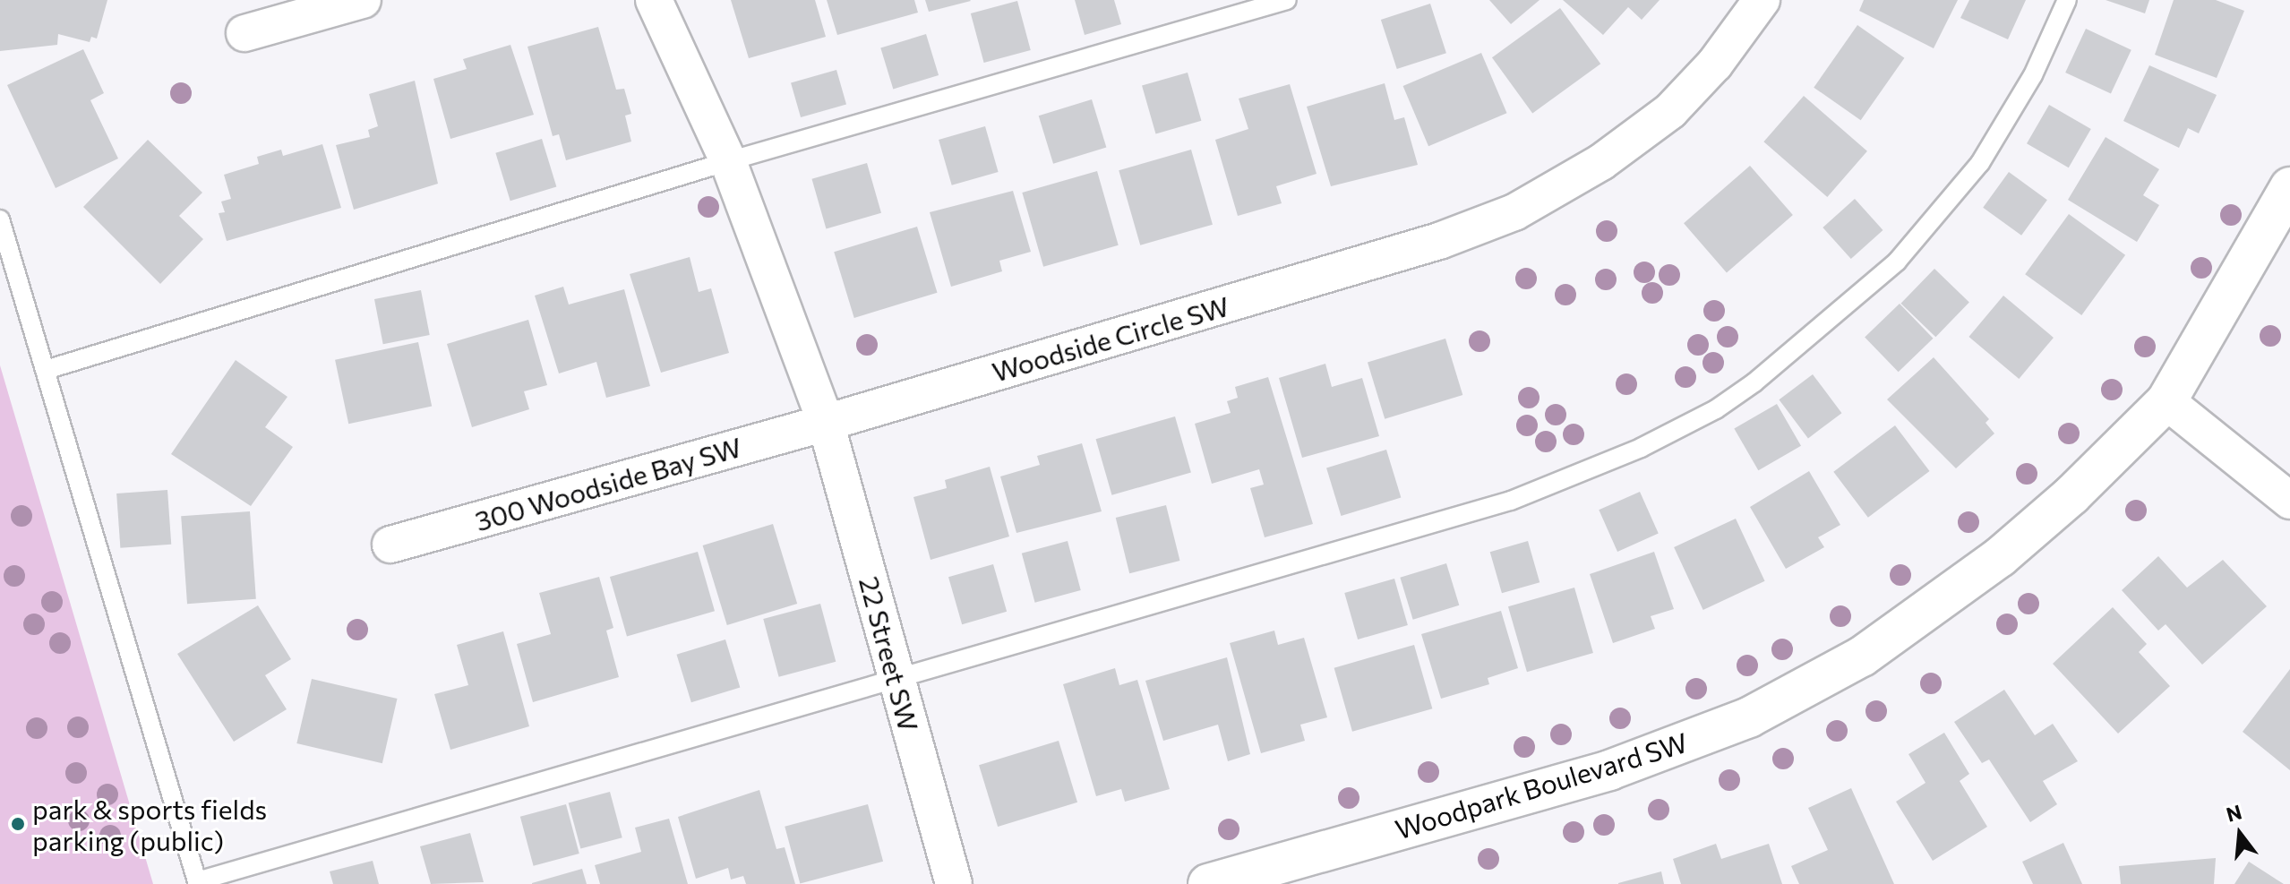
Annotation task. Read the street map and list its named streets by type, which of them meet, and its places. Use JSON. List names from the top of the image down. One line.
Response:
{"streets":{"street":["Woodside Circle SW","300 Woodside Bay SW","22 Street SW","Woodpark Boulevard SW"]},"crossings":[["Woodside Circle SW","300 Woodside Bay SW"],["Woodside Circle SW","22 Street SW"],["300 Woodside Bay SW","22 Street SW"]],"places":["park & sports fields parking (public)"],"north":"top"}
